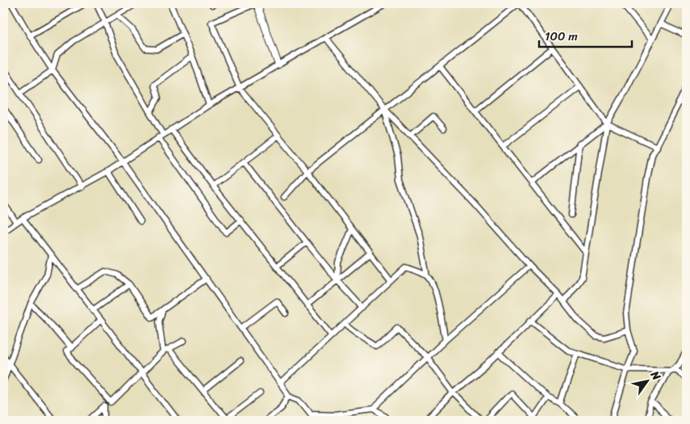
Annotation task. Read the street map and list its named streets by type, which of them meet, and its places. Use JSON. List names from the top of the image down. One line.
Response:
{"scale_bar":"100 m","north":"top right"}
